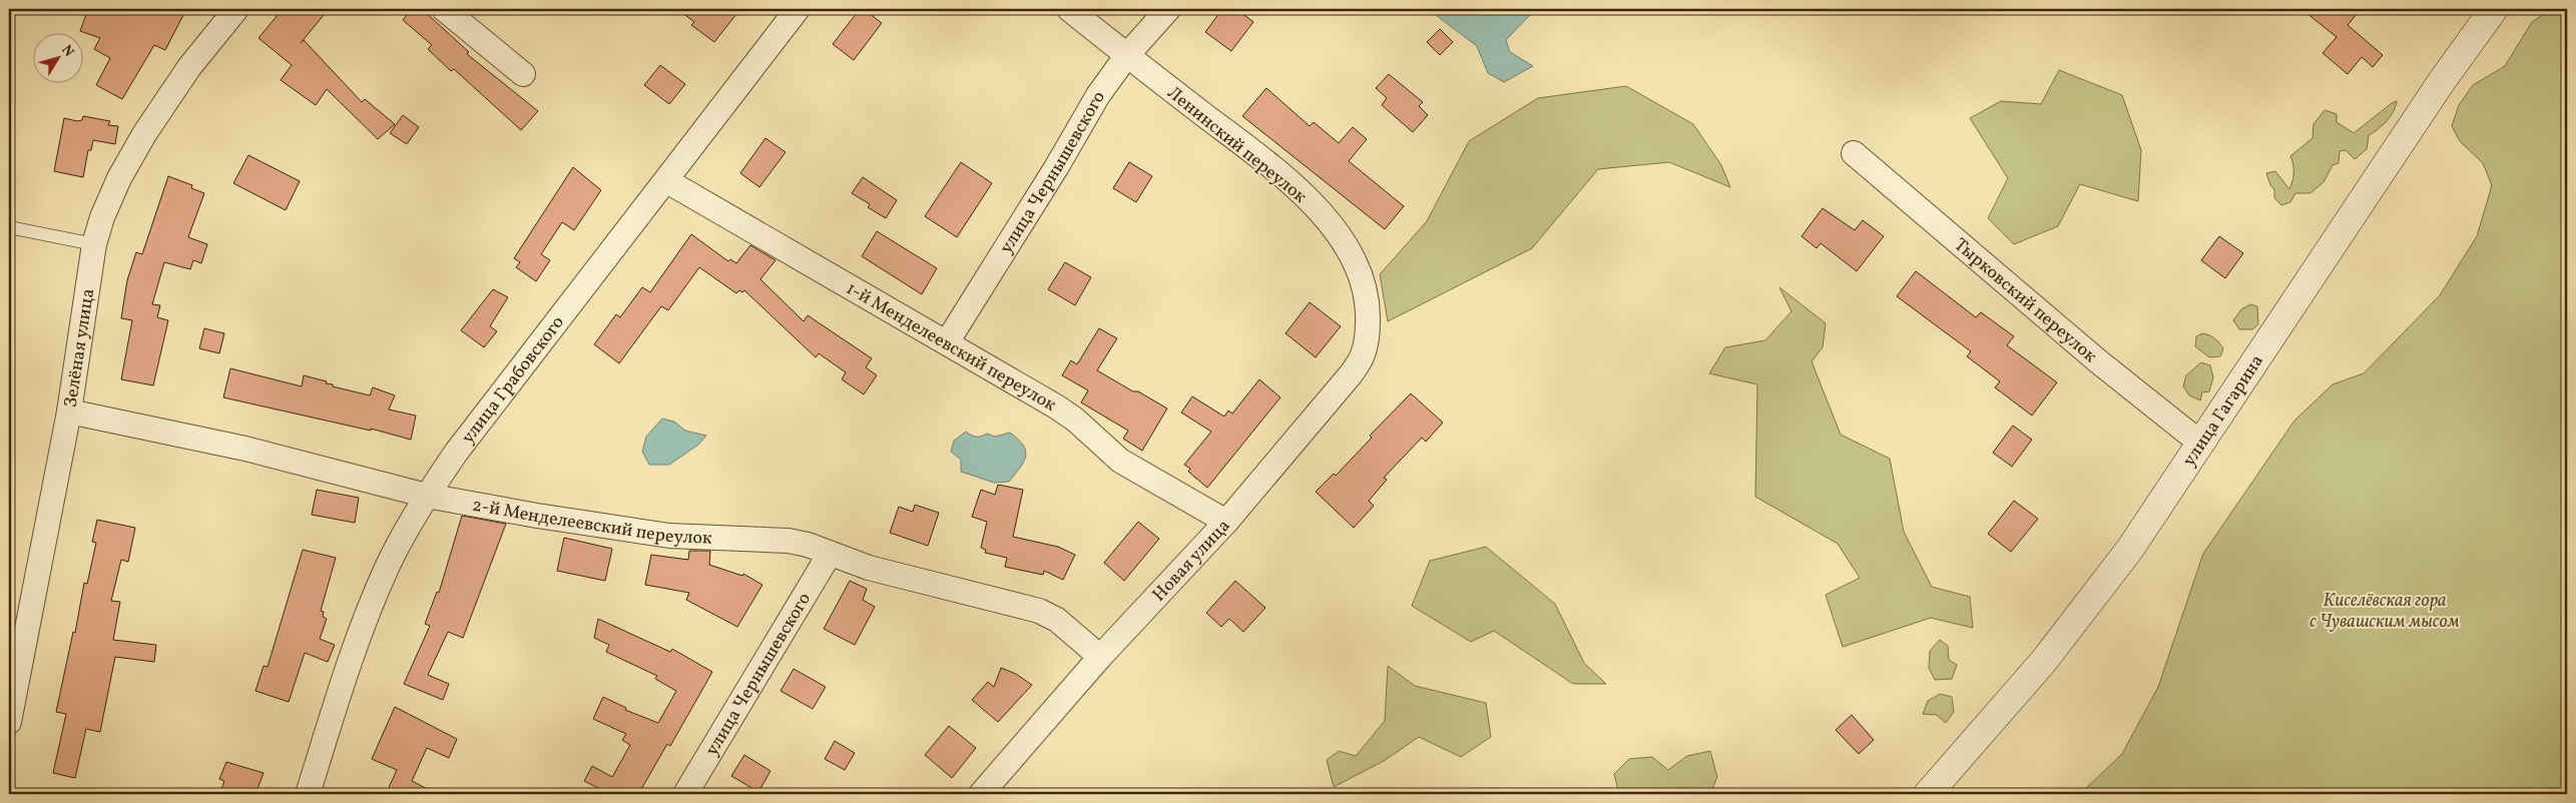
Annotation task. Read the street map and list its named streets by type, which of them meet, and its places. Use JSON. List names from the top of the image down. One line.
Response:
{"streets":{"main road":["улица Гагарина"],"street":["Ленинский переулок","улица Чернышевского","Тырковский переулок","1-й Менделеевский переулок","Зелёная улица","улица Грабовского","2-й Менделеевский переулок","Новая улица"]},"crossings":[["Ленинский переулок","улица Чернышевского"],["Ленинский переулок","Новая улица"],["улица Чернышевского","1-й Менделеевский переулок"],["улица Чернышевского","2-й Менделеевский переулок"],["Тырковский переулок","улица Гагарина"],["1-й Менделеевский переулок","улица Грабовского"],["1-й Менделеевский переулок","Новая улица"],["Зелёная улица","2-й Менделеевский переулок"],["улица Грабовского","2-й Менделеевский переулок"],["2-й Менделеевский переулок","Новая улица"]],"parks":["Киселёвская гора с Чувашским мысом"],"north":"top right"}
